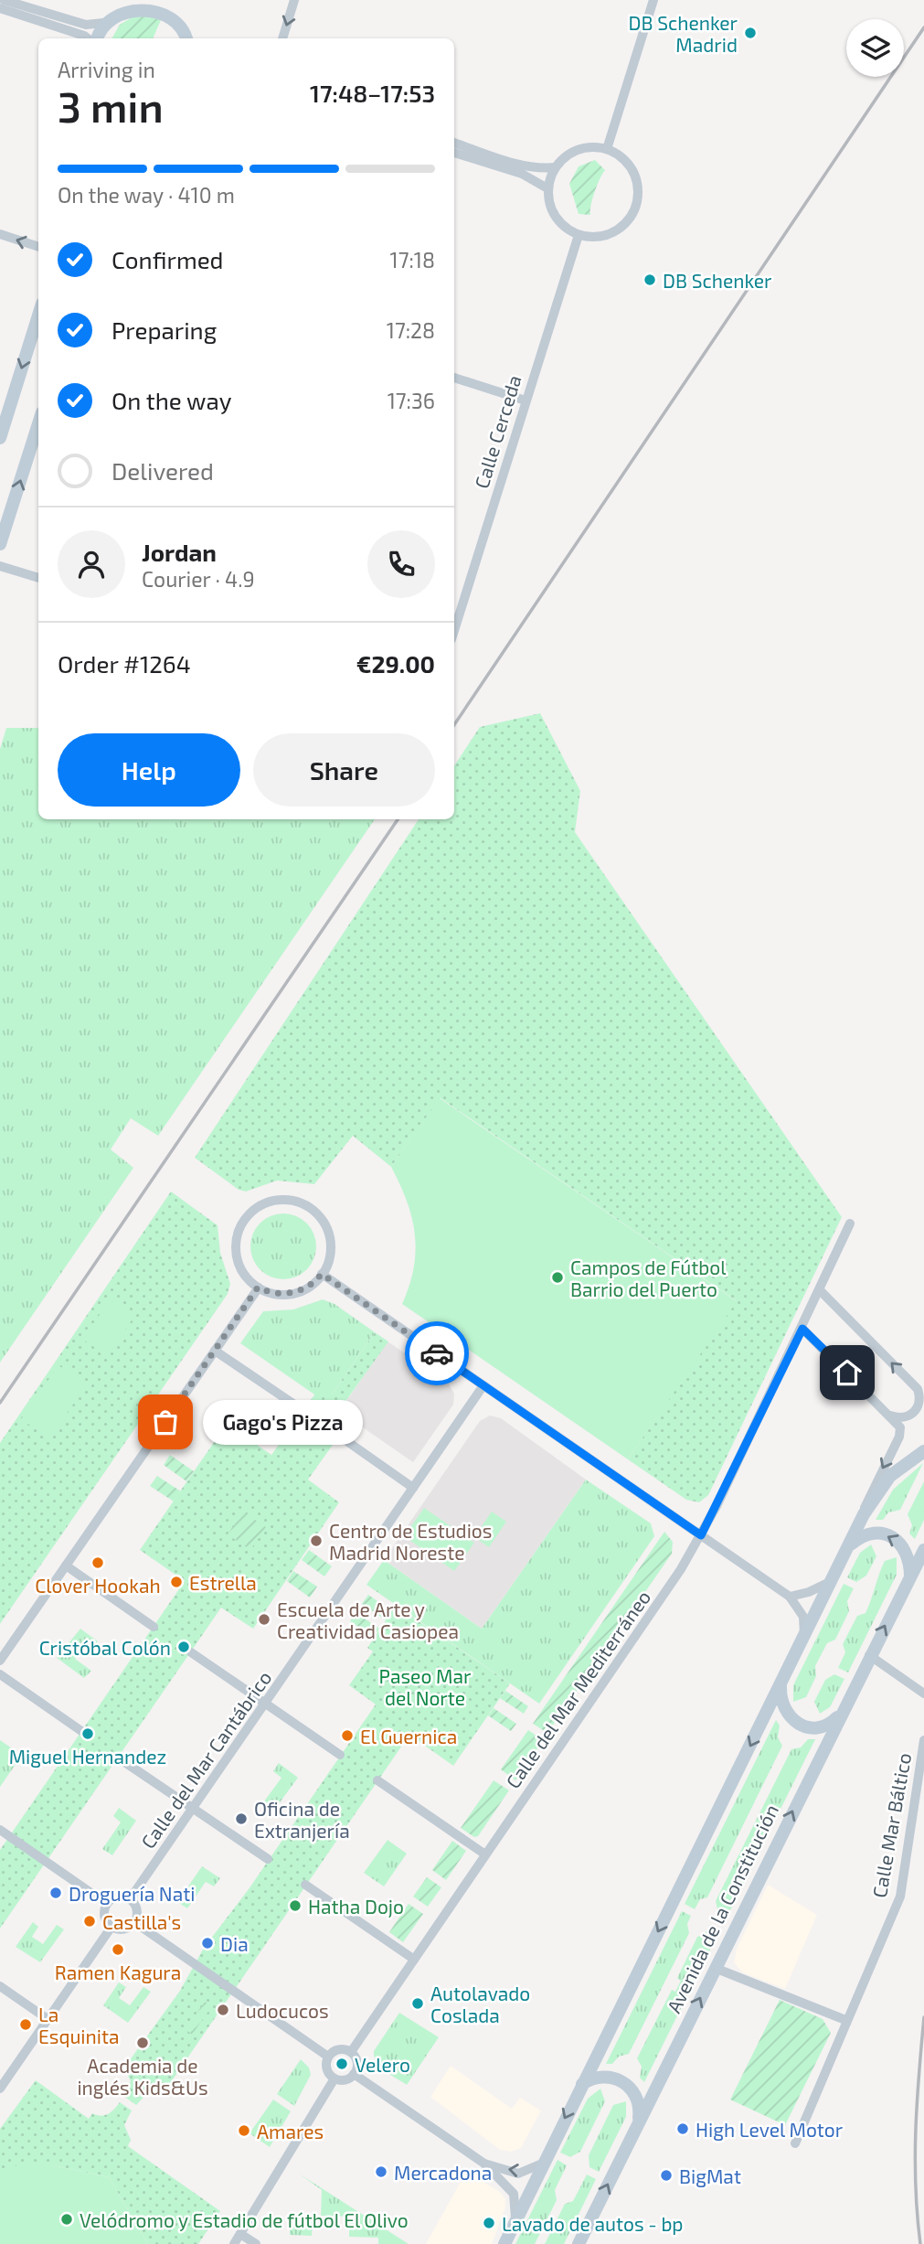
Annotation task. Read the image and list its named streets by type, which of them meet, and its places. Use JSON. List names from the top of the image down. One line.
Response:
{"streets":{"street":["Calle Cerceda","Calle del Mar Mediterráneo","Calle del Mar Cantábrico","Calle Mar Báltico","Avenida de la Constitución"]},"parks":["Paseo Mar del Norte"],"places":["DB Schenker Madrid","DB Schenker","Campos de Fútbol Barrio del Puerto","Gago's Pizza","Centro de Estudios Madrid Noreste","Clover Hookah","Estrella","Escuela de Arte y Creatividad Casiopea","Cristóbal Colón","Miguel Hernandez","El Guernica","Oficina de Extranjería","Droguería Nati","Hatha Dojo","Castilla's","Dia","Ramen Kagura","Autolavado Coslada","Ludocucos","La Esquinita","Academia de inglés Kids&Us","Velero","High Level Motor","Amares","Mercadona","BigMat","Velódromo y Estadio de fútbol El Olivo","Lavado de autos - bp"],"page":{"heading":["3 min","Arriving in","17:48–17:53"],"panel":["Jordan","Courier · 4.9","Order #1264","€29.00"],"bar":"On the way · 410 m","list":[["Confirmed","17:18"],["Preparing","17:28"],["On the way","17:36"],"Delivered"],"buttons":["Help","Share"],"bubble":"Gago's Pizza"}}
